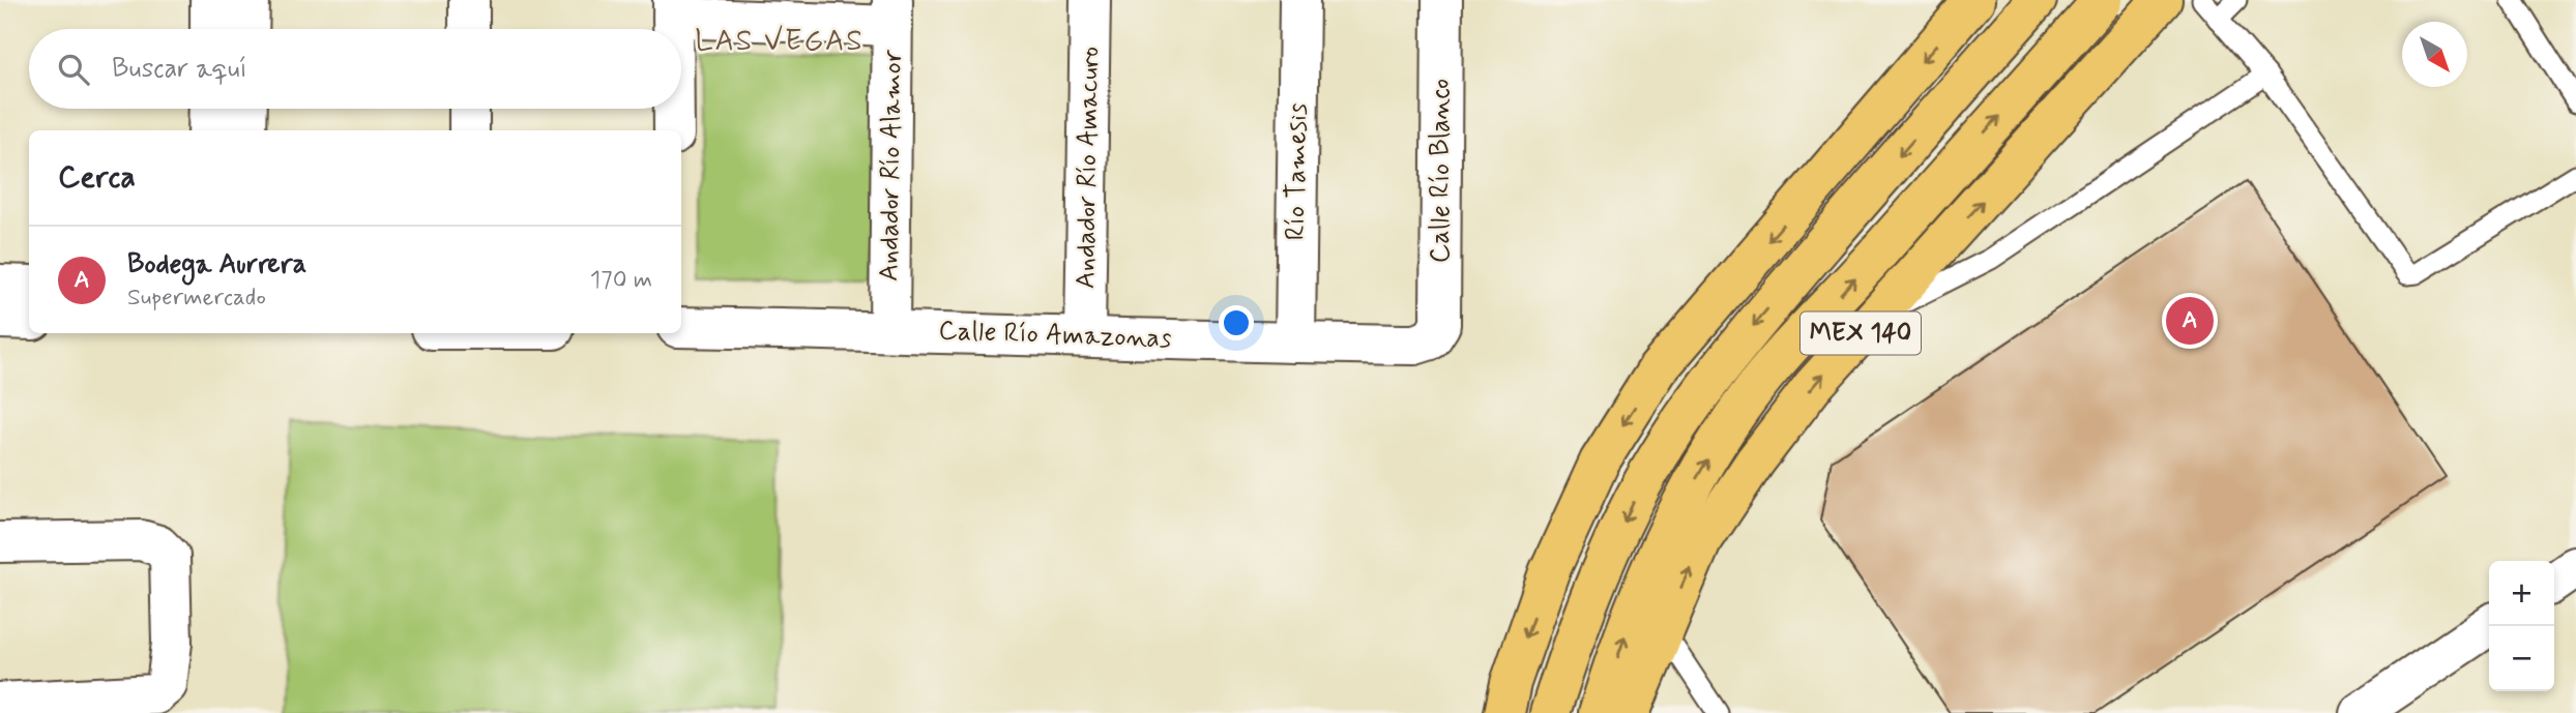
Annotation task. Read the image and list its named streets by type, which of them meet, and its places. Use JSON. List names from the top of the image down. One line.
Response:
{"streets":{"main road":["MEX 140"],"street":["Andador Río Alamor","Andador Río Amacuro","Calle Río Blanco","Río Tamesis","Calle Río Amazonas"]},"crossings":[["Andador Río Alamor","Calle Río Amazonas"],["Andador Río Amacuro","Calle Río Amazonas"],["Calle Río Blanco","Calle Río Amazonas"],["Río Tamesis","Calle Río Amazonas"]],"districts":["LAS VEGAS"],"north":"bottom right","page":{"search":"Buscar aquí","heading":"Cerca","list":[{"mark":"A","name":"Bodega Aurrera","note":"Supermercado","value":"170 m"}],"pins":"A","map_buttons":["+","−"]}}
